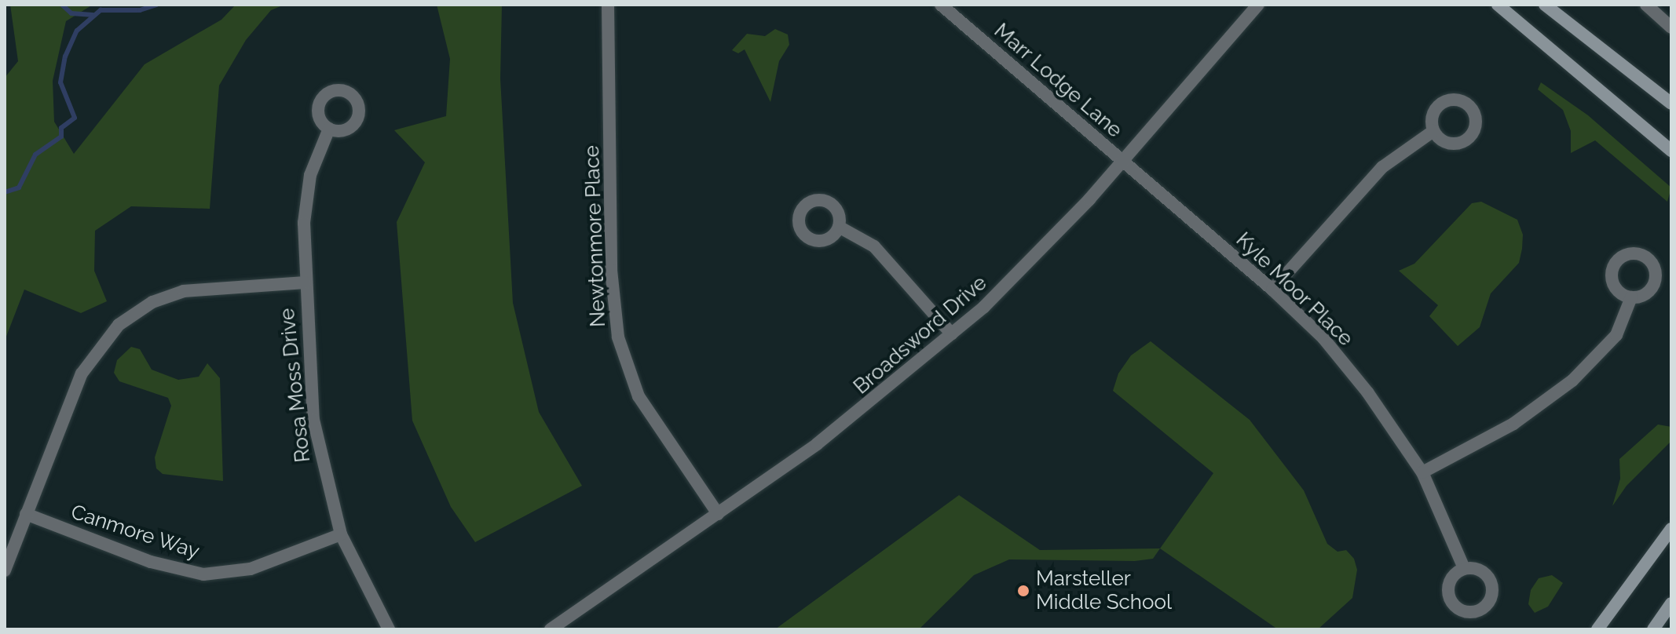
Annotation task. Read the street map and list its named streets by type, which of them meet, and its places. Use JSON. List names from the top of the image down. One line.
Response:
{"streets":{"street":["Marr Lodge Lane","Newtonmore Place","Kyle Moor Place","Broadsword Drive","Rosa Moss Drive","Canmore Way"]},"crossings":[["Marr Lodge Lane","Kyle Moor Place"],["Marr Lodge Lane","Broadsword Drive"],["Newtonmore Place","Broadsword Drive"],["Kyle Moor Place","Broadsword Drive"],["Rosa Moss Drive","Canmore Way"]],"places":["Marsteller Middle School"]}
